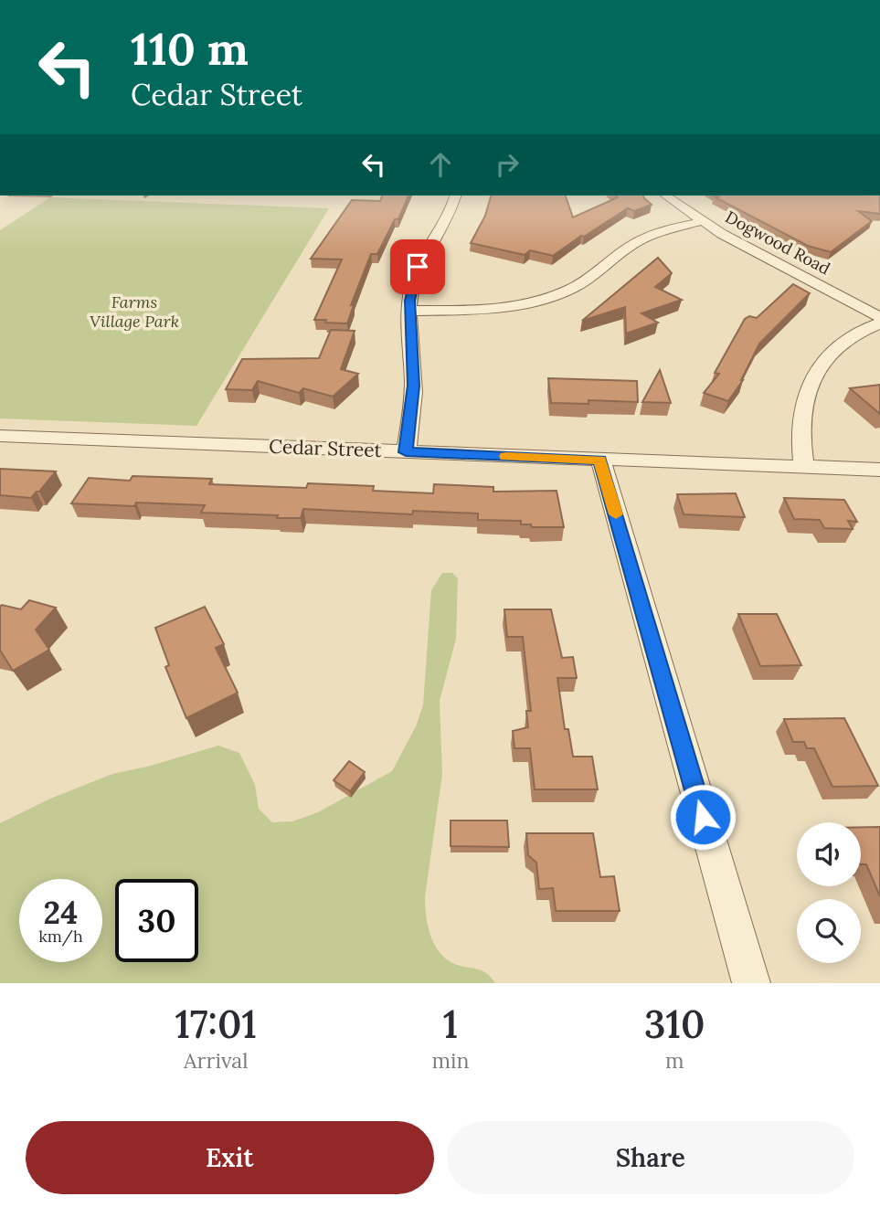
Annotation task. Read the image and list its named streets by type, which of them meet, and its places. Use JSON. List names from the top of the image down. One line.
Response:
{"streets":{"street":["Dogwood Road","Cedar Street"]},"parks":["Farms Village Park"],"page":{"turn":["110 m","Cedar Street"],"speed":"24 km/h","limit":"30","eta":["17:01","Arrival","1","min","310","m"],"buttons":["Exit","Share"]}}
